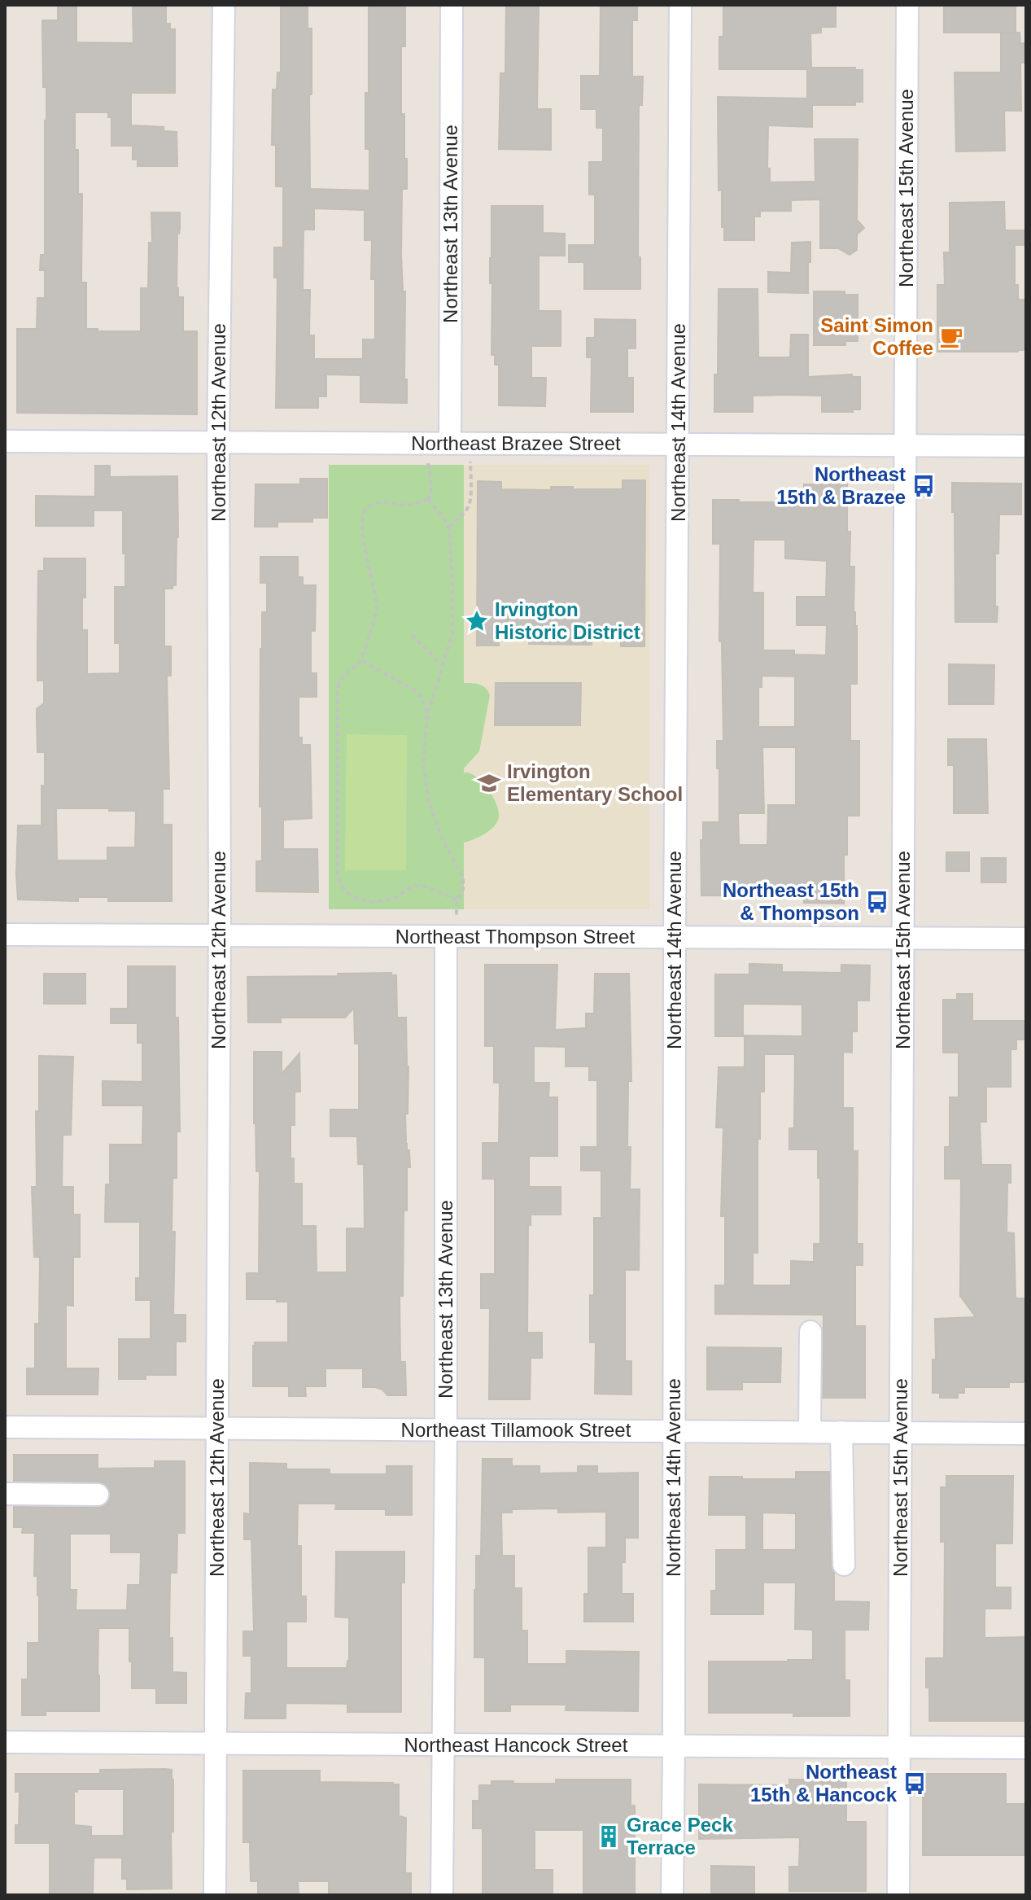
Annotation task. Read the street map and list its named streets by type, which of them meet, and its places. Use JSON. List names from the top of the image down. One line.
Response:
{"streets":{"street":["Northeast 15th Avenue","Northeast 13th Avenue","Northeast 12th Avenue","Northeast 14th Avenue","Northeast Brazee Street","Northeast Thompson Street","Northeast Tillamook Street","Northeast Hancock Street"]},"crossings":[["Northeast 15th Avenue","Northeast Brazee Street"],["Northeast 15th Avenue","Northeast Thompson Street"],["Northeast 15th Avenue","Northeast Tillamook Street"],["Northeast 15th Avenue","Northeast Hancock Street"],["Northeast 13th Avenue","Northeast Brazee Street"],["Northeast 13th Avenue","Northeast Thompson Street"],["Northeast 13th Avenue","Northeast Tillamook Street"],["Northeast 13th Avenue","Northeast Hancock Street"],["Northeast 12th Avenue","Northeast Brazee Street"],["Northeast 12th Avenue","Northeast Thompson Street"],["Northeast 12th Avenue","Northeast Tillamook Street"],["Northeast 12th Avenue","Northeast Hancock Street"],["Northeast 14th Avenue","Northeast Brazee Street"],["Northeast 14th Avenue","Northeast Thompson Street"],["Northeast 14th Avenue","Northeast Tillamook Street"],["Northeast 14th Avenue","Northeast Hancock Street"]],"places":{"cafe":["Saint Simon Coffee"],"bus stop":["Northeast 15th & Brazee","Northeast 15th & Thompson","Northeast 15th & Hancock"],"place":["Irvington Historic District"],"school or university":["Irvington Elementary School"],"building":["Grace Peck Terrace"]}}
